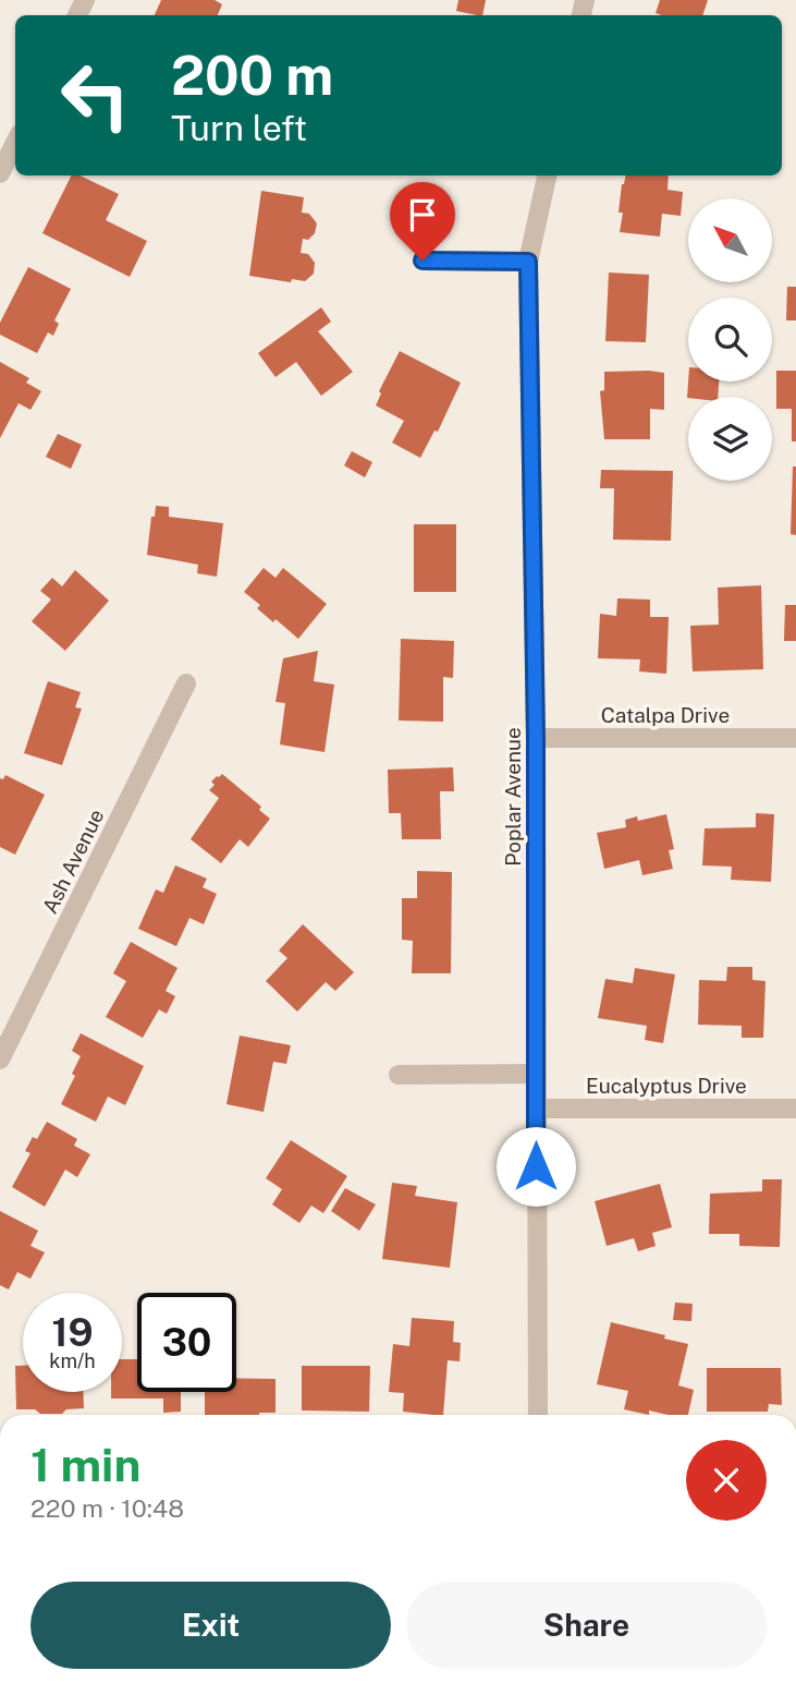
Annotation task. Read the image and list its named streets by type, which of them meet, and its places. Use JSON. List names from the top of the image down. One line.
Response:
{"streets":{"street":["Catalpa Drive","Poplar Avenue","Ash Avenue","Eucalyptus Drive"]},"crossings":[["Catalpa Drive","Poplar Avenue"],["Poplar Avenue","Eucalyptus Drive"]],"north":"top left","page":{"turn":["200 m","Turn left"],"speed":"19 km/h","limit":"30","heading":["1 min","220 m · 10:48"],"buttons":["Exit","Share"]}}
